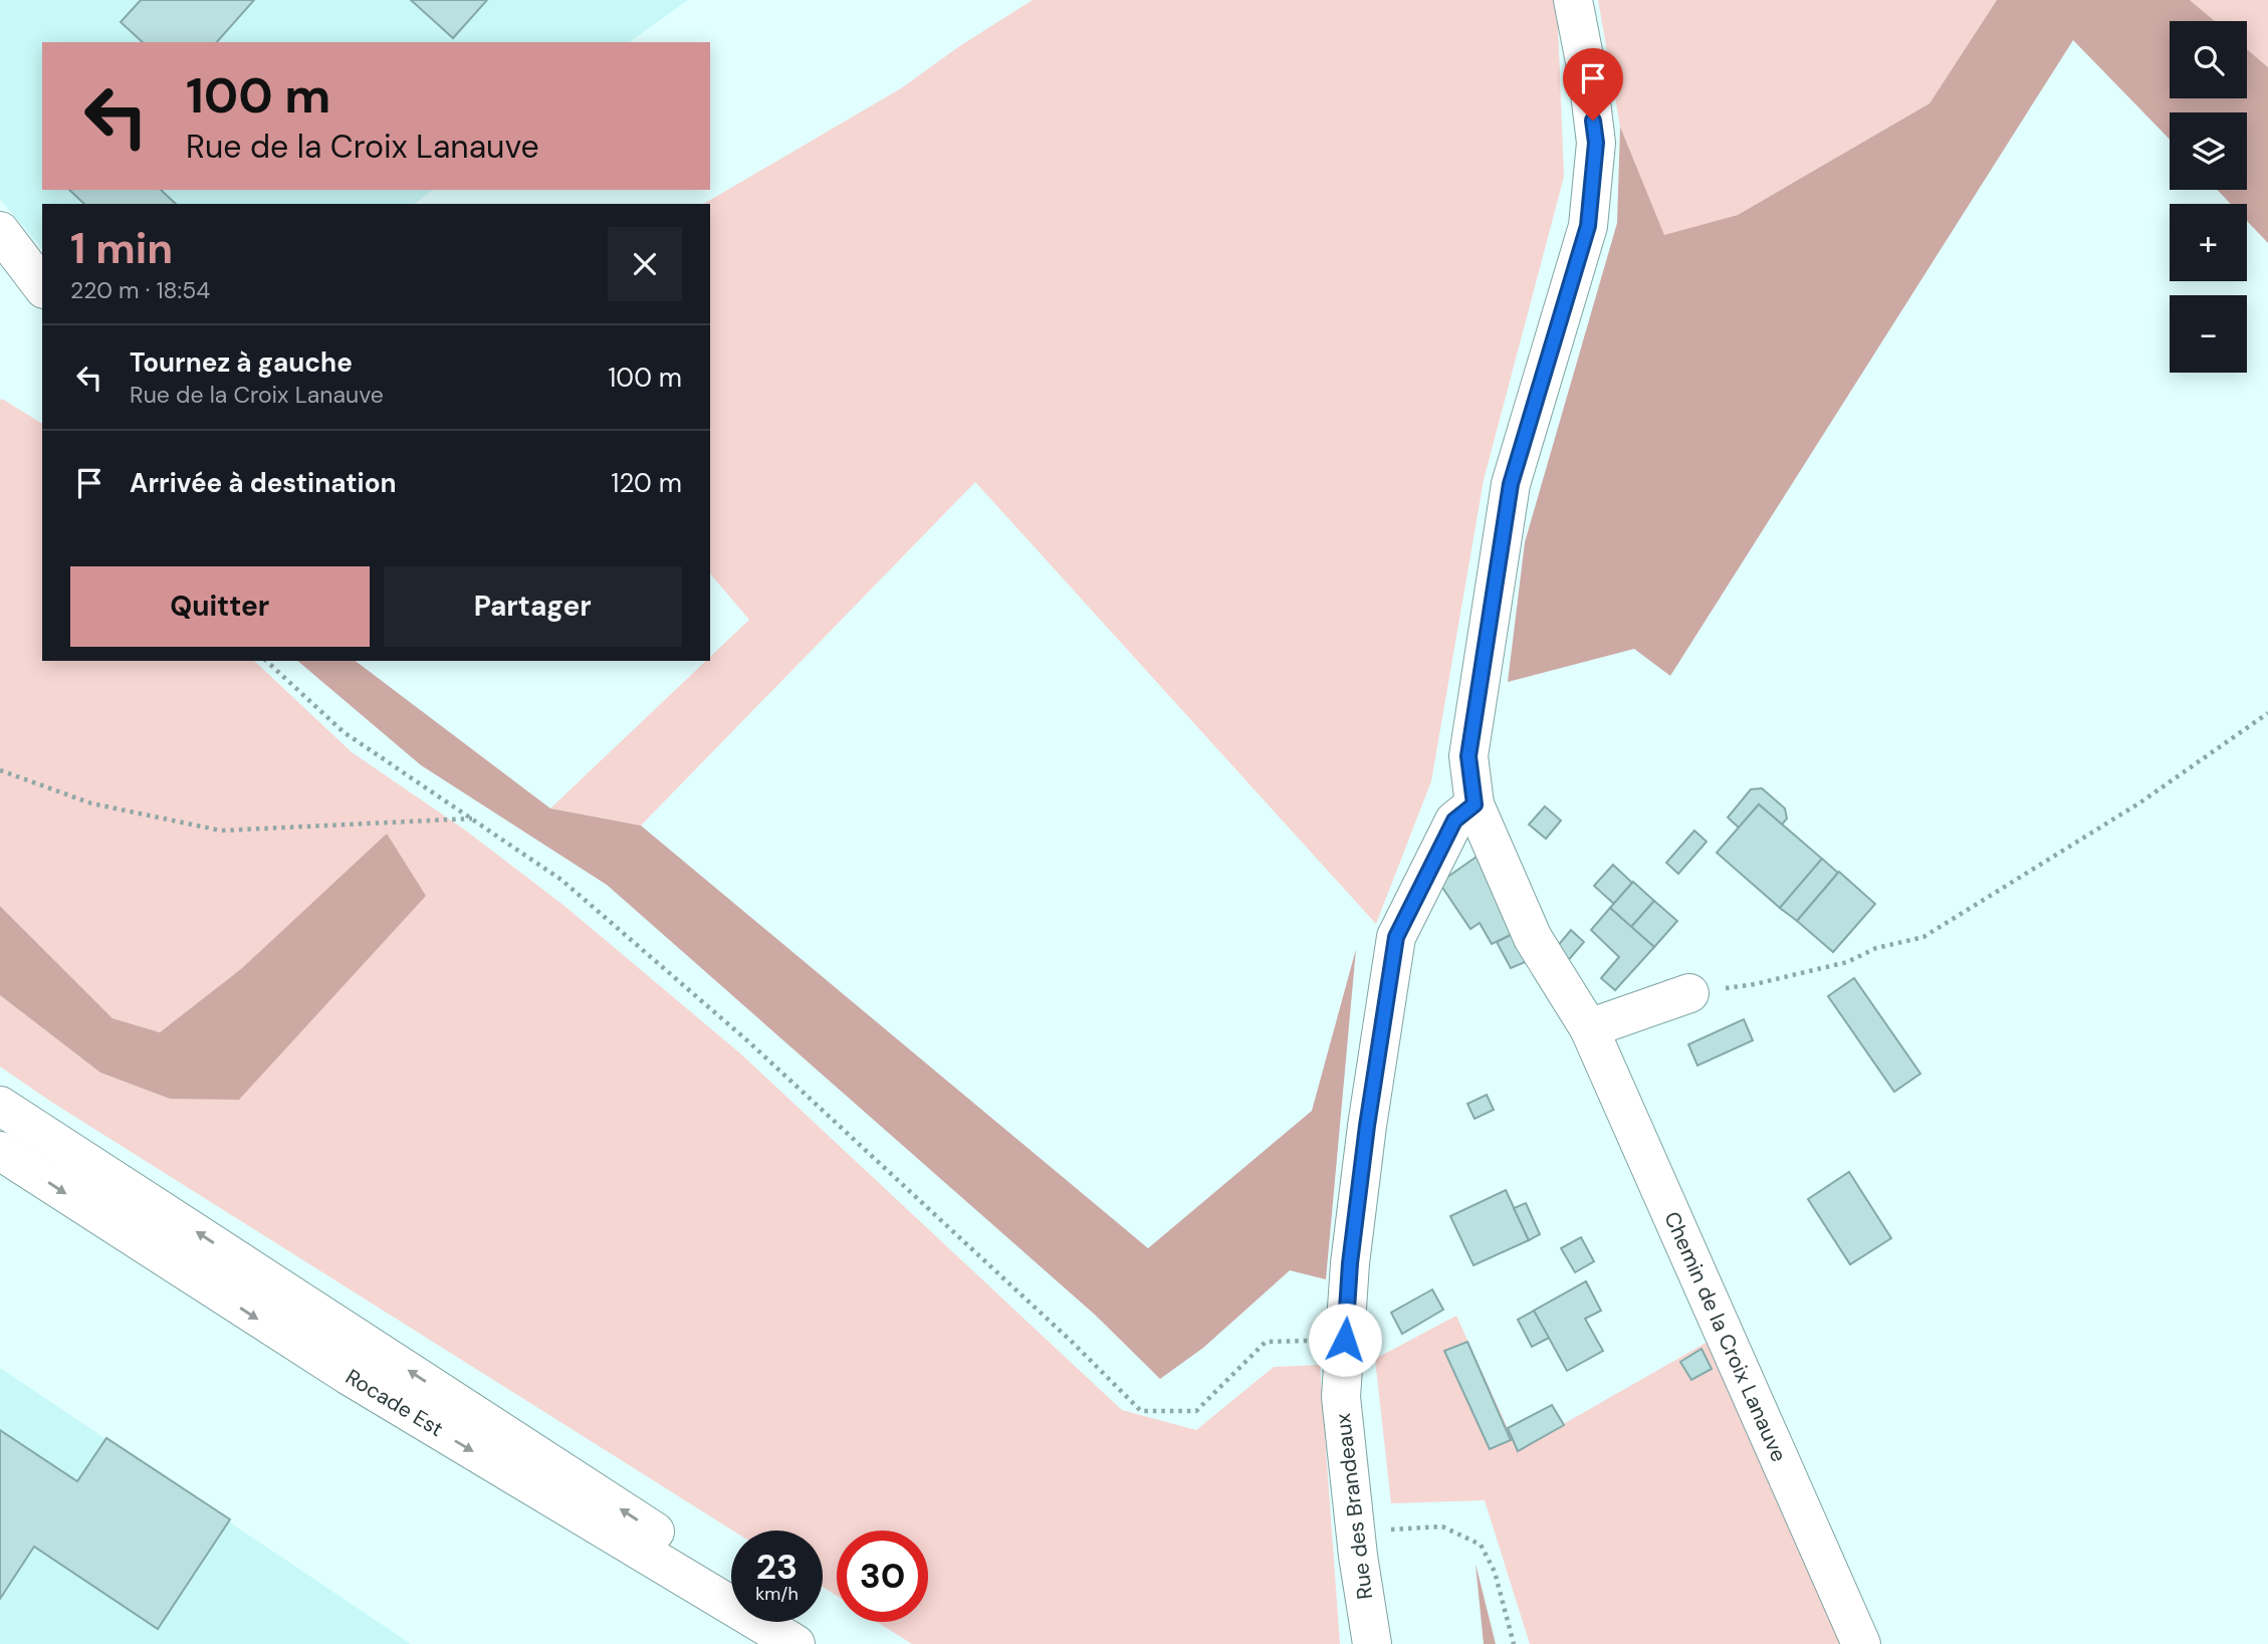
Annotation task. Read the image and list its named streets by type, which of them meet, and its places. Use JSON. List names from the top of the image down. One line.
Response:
{"streets":{"street":["Chemin de la Croix Lanauve","Rocade Est","Rue des Brandeaux"]},"crossings":[["Chemin de la Croix Lanauve","Rue des Brandeaux"]],"page":{"map_buttons":["+","−"],"turn":["100 m","Rue de la Croix Lanauve"],"heading":["1 min","220 m · 18:54"],"list":[{"name":"Tournez à gauche","note":"Rue de la Croix Lanauve","value":"100 m"},{"name":"Arrivée à destination","value":"120 m"}],"buttons":["Quitter","Partager"],"speed":"23 km/h","limit":"30"}}
